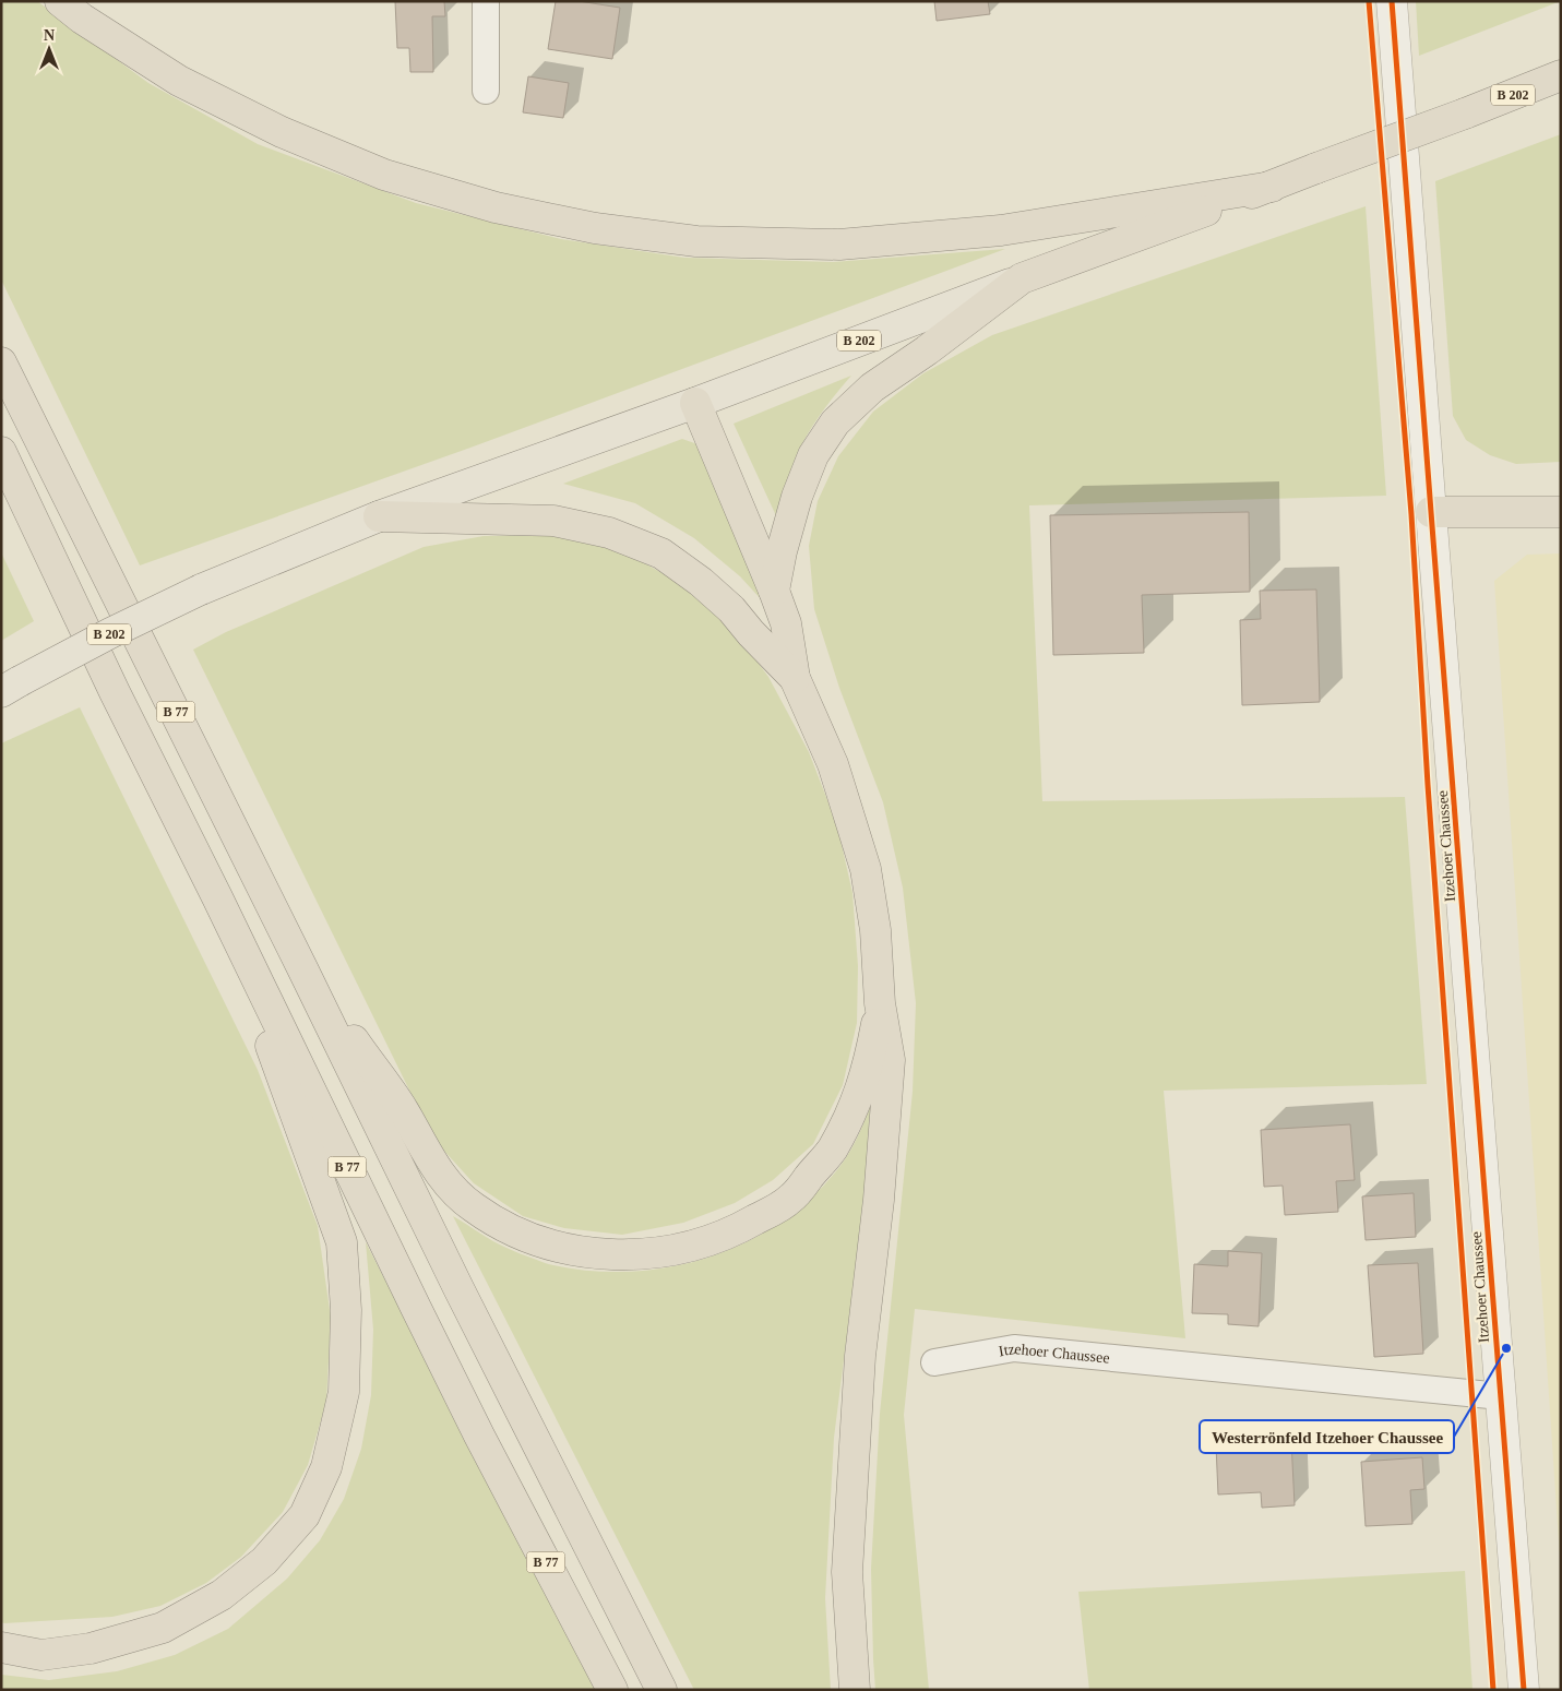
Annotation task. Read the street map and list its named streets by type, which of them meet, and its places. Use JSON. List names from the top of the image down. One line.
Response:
{"streets":{"highway":["B 202","B 77"],"street":["Itzehoer Chaussee"]},"places":["Westerrönfeld Itzehoer Chaussee"],"north":"top"}
